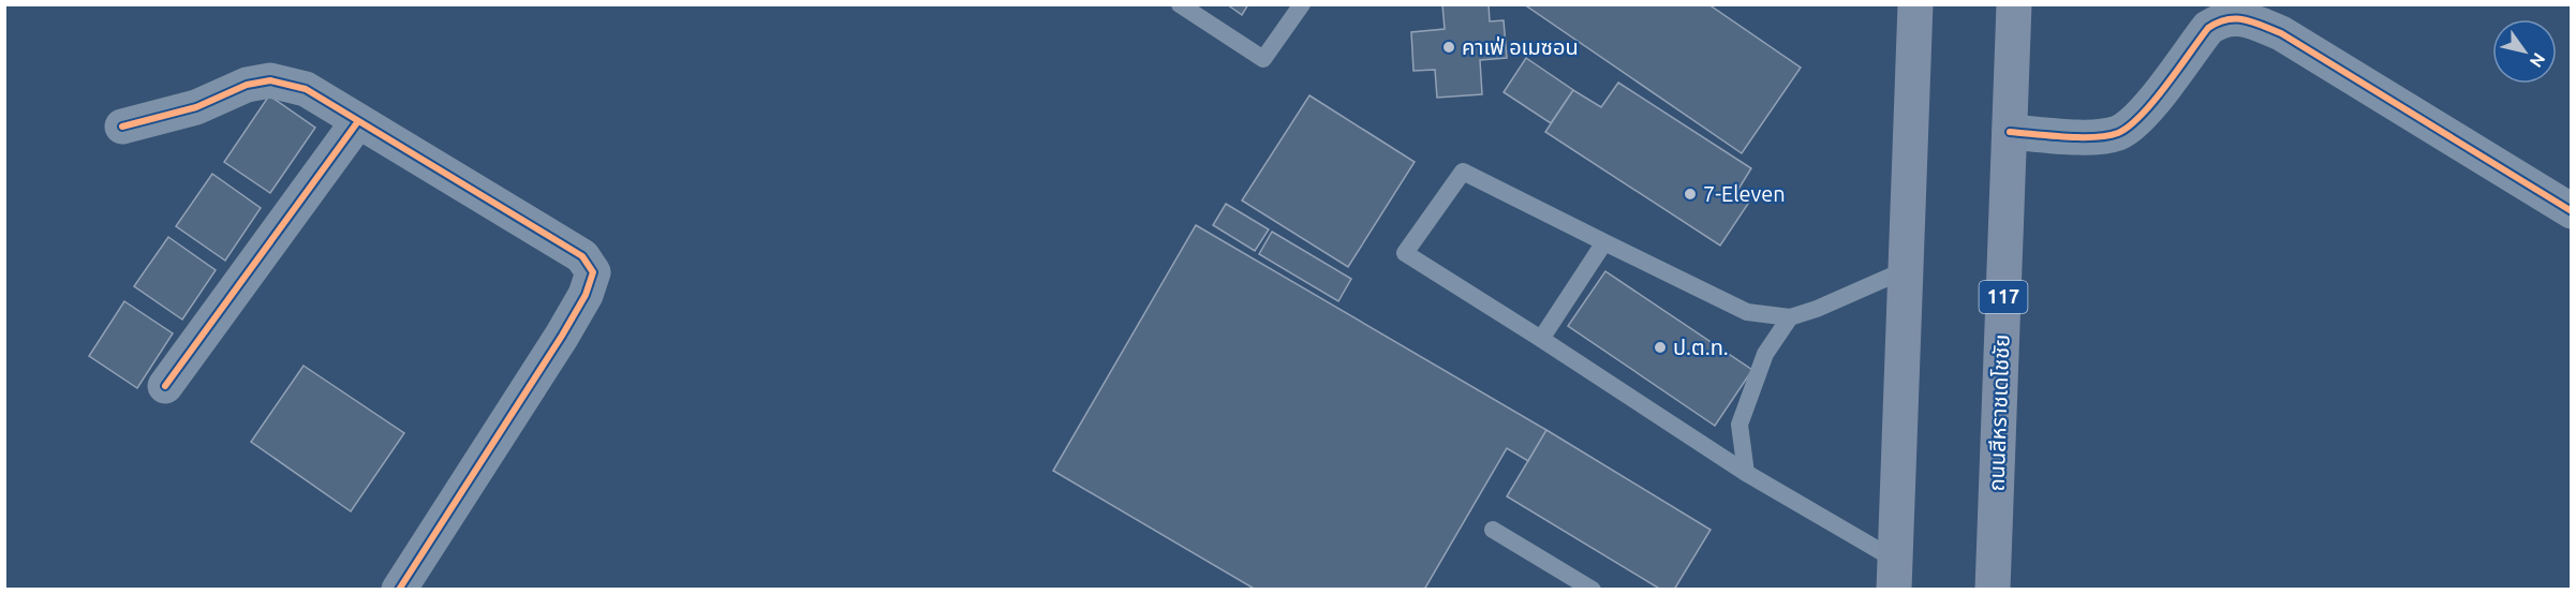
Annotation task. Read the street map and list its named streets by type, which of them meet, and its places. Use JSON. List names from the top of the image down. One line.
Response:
{"streets":{"main road":["117","ถนนสีหราชเดโชชัย"]},"places":["คาเฟ่ อเมซอน","7-Eleven","ป.ต.ท."],"north":"bottom right"}
